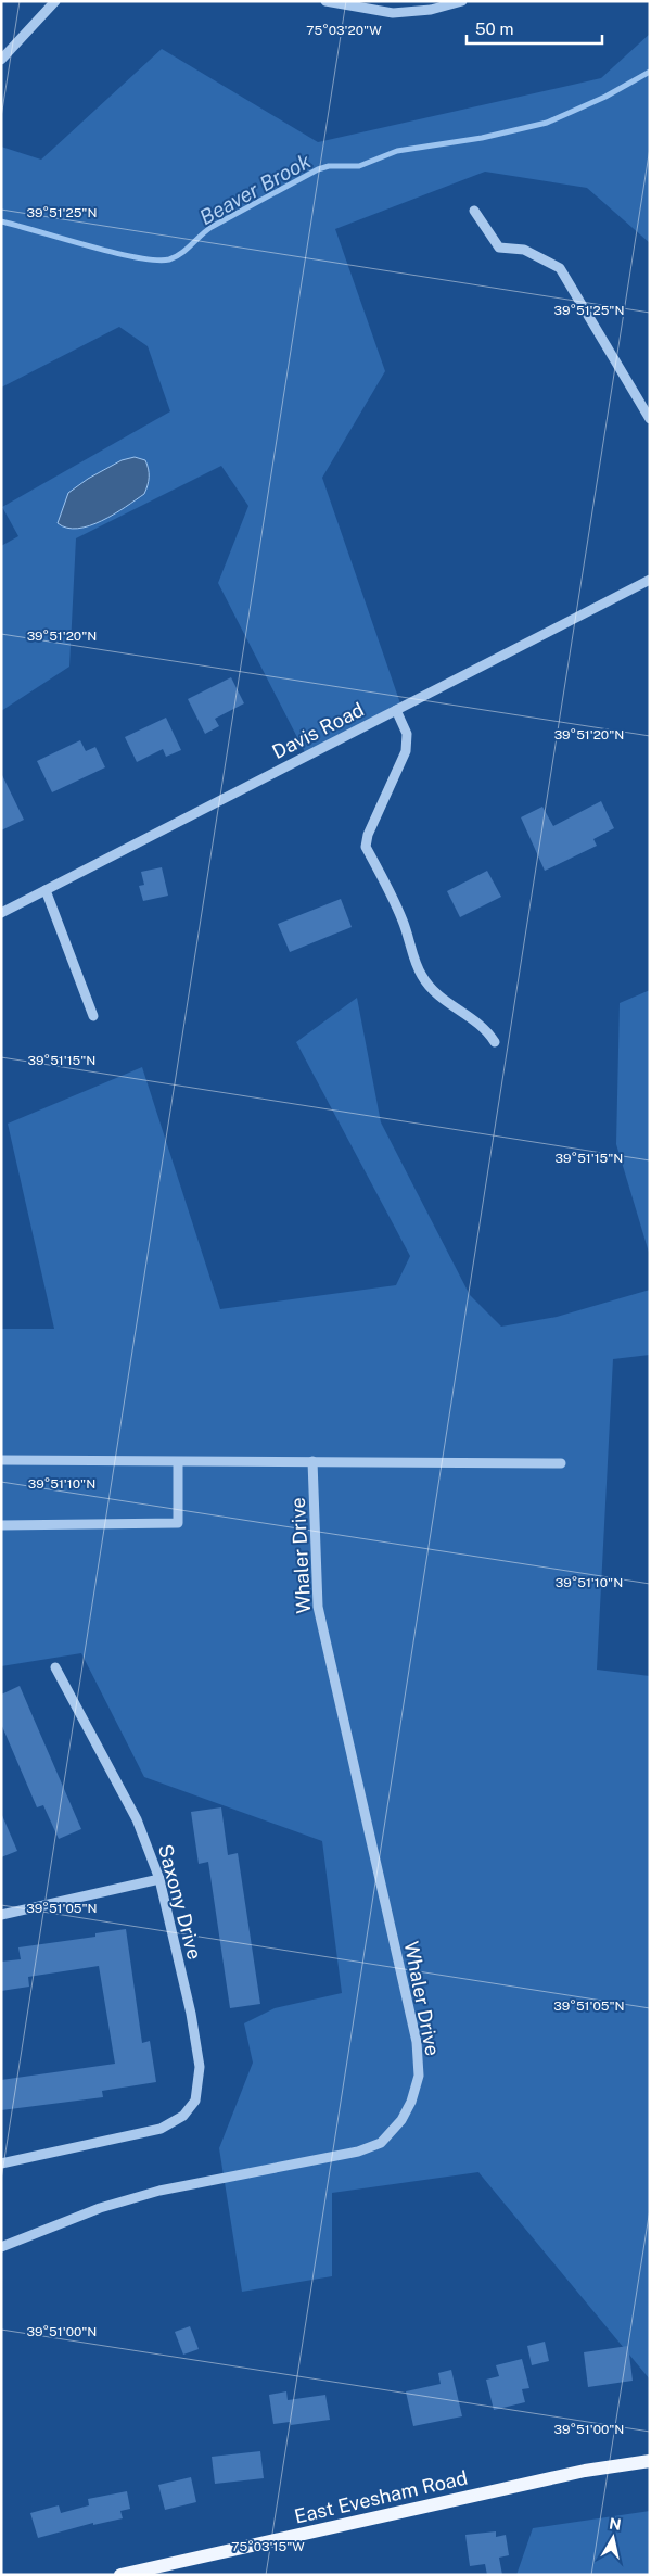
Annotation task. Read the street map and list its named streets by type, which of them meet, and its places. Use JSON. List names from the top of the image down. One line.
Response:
{"streets":{"main road":["East Evesham Road"],"street":["Davis Road","Whaler Drive","Saxony Drive"]},"water":["Beaver Brook"],"scale_bar":"50 m","north":"top","coordinates":["75°03'20\"W","39°51'25\"N","39°51'20\"N","39°51'15\"N","39°51'10\"N","39°51'05\"N","39°51'00\"N","75°03'15\"W"]}
